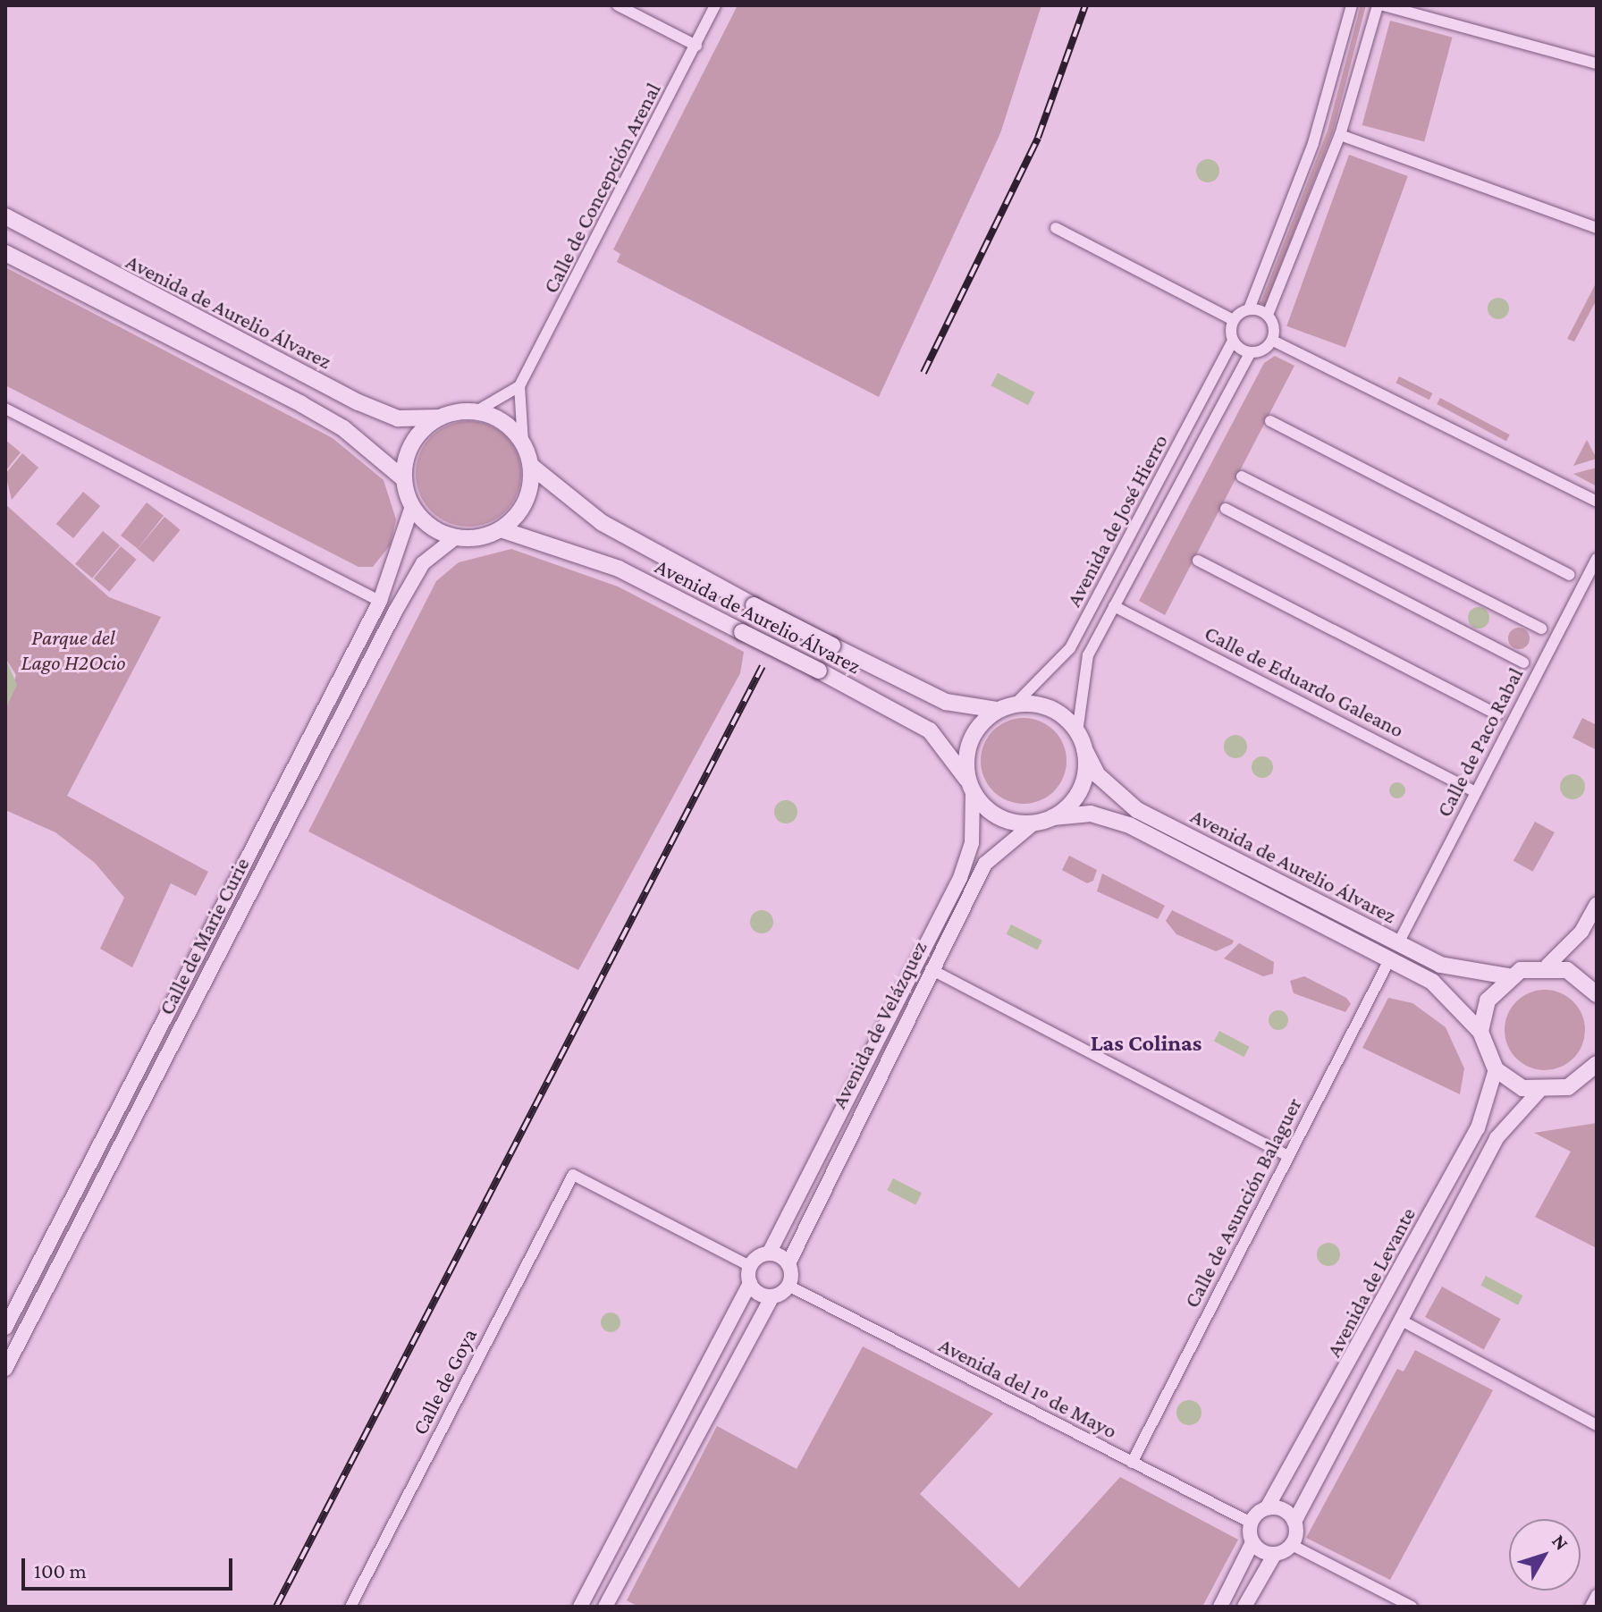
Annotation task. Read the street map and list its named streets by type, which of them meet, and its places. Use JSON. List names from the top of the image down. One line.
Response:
{"streets":{"main road":["Avenida de Aurelio Álvarez"],"street":["Calle de Concepción Arenal","Avenida de José Hierro","Calle de Eduardo Galeano","Calle de Paco Rabal","Calle de Marie Curie","Avenida de Velázquez","Calle de Asunción Balaguer","Avenida de Levante","Calle de Goya","Avenida del 1º de Mayo"]},"crossings":[["Avenida de Aurelio Álvarez","Avenida de José Hierro"],["Avenida de Aurelio Álvarez","Calle de Paco Rabal"],["Avenida de Aurelio Álvarez","Calle de Marie Curie"],["Avenida de Aurelio Álvarez","Avenida de Velázquez"],["Avenida de Aurelio Álvarez","Calle de Asunción Balaguer"],["Avenida de Aurelio Álvarez","Avenida de Levante"],["Avenida de José Hierro","Calle de Eduardo Galeano"],["Avenida de José Hierro","Avenida de Velázquez"],["Calle de Eduardo Galeano","Calle de Paco Rabal"],["Avenida de Velázquez","Calle de Goya"],["Avenida de Velázquez","Avenida del 1º de Mayo"],["Calle de Asunción Balaguer","Avenida del 1º de Mayo"],["Avenida de Levante","Avenida del 1º de Mayo"],["Calle de Goya","Avenida del 1º de Mayo"]],"districts":["Las Colinas"],"parks":["Parque del Lago H2Ocio"],"scale_bar":"100 m","north":"top right"}
